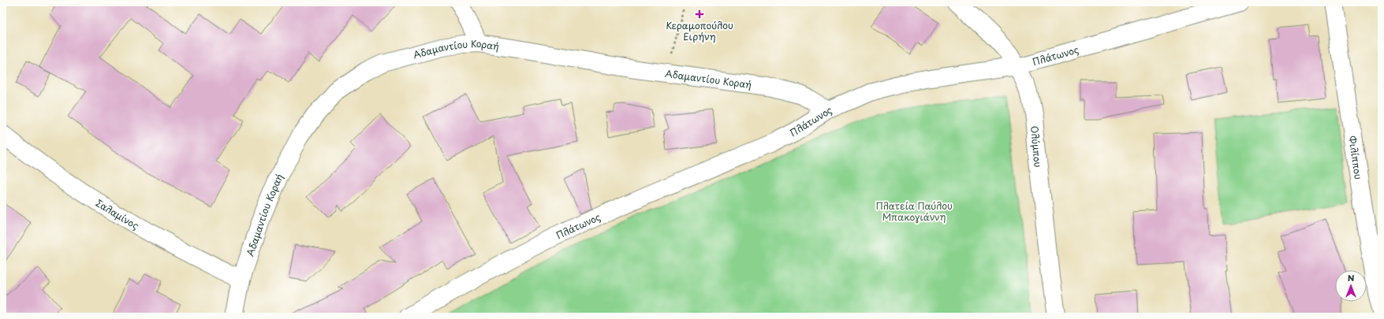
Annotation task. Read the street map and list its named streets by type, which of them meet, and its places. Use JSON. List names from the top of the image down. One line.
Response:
{"streets":{"street":["Αδαμαντίου Κοραή","Πλάτωνος","Ολύμπου","Φιλίππου","Σαλαμίνος"]},"crossings":[["Αδαμαντίου Κοραή","Πλάτωνος"],["Αδαμαντίου Κοραή","Σαλαμίνος"],["Πλάτωνος","Ολύμπου"]],"parks":["Πλατεία Παύλου Μπακογιάννη"],"places":{"health":["Κεραμοπούλου Ειρήνη"]},"north":"top"}
